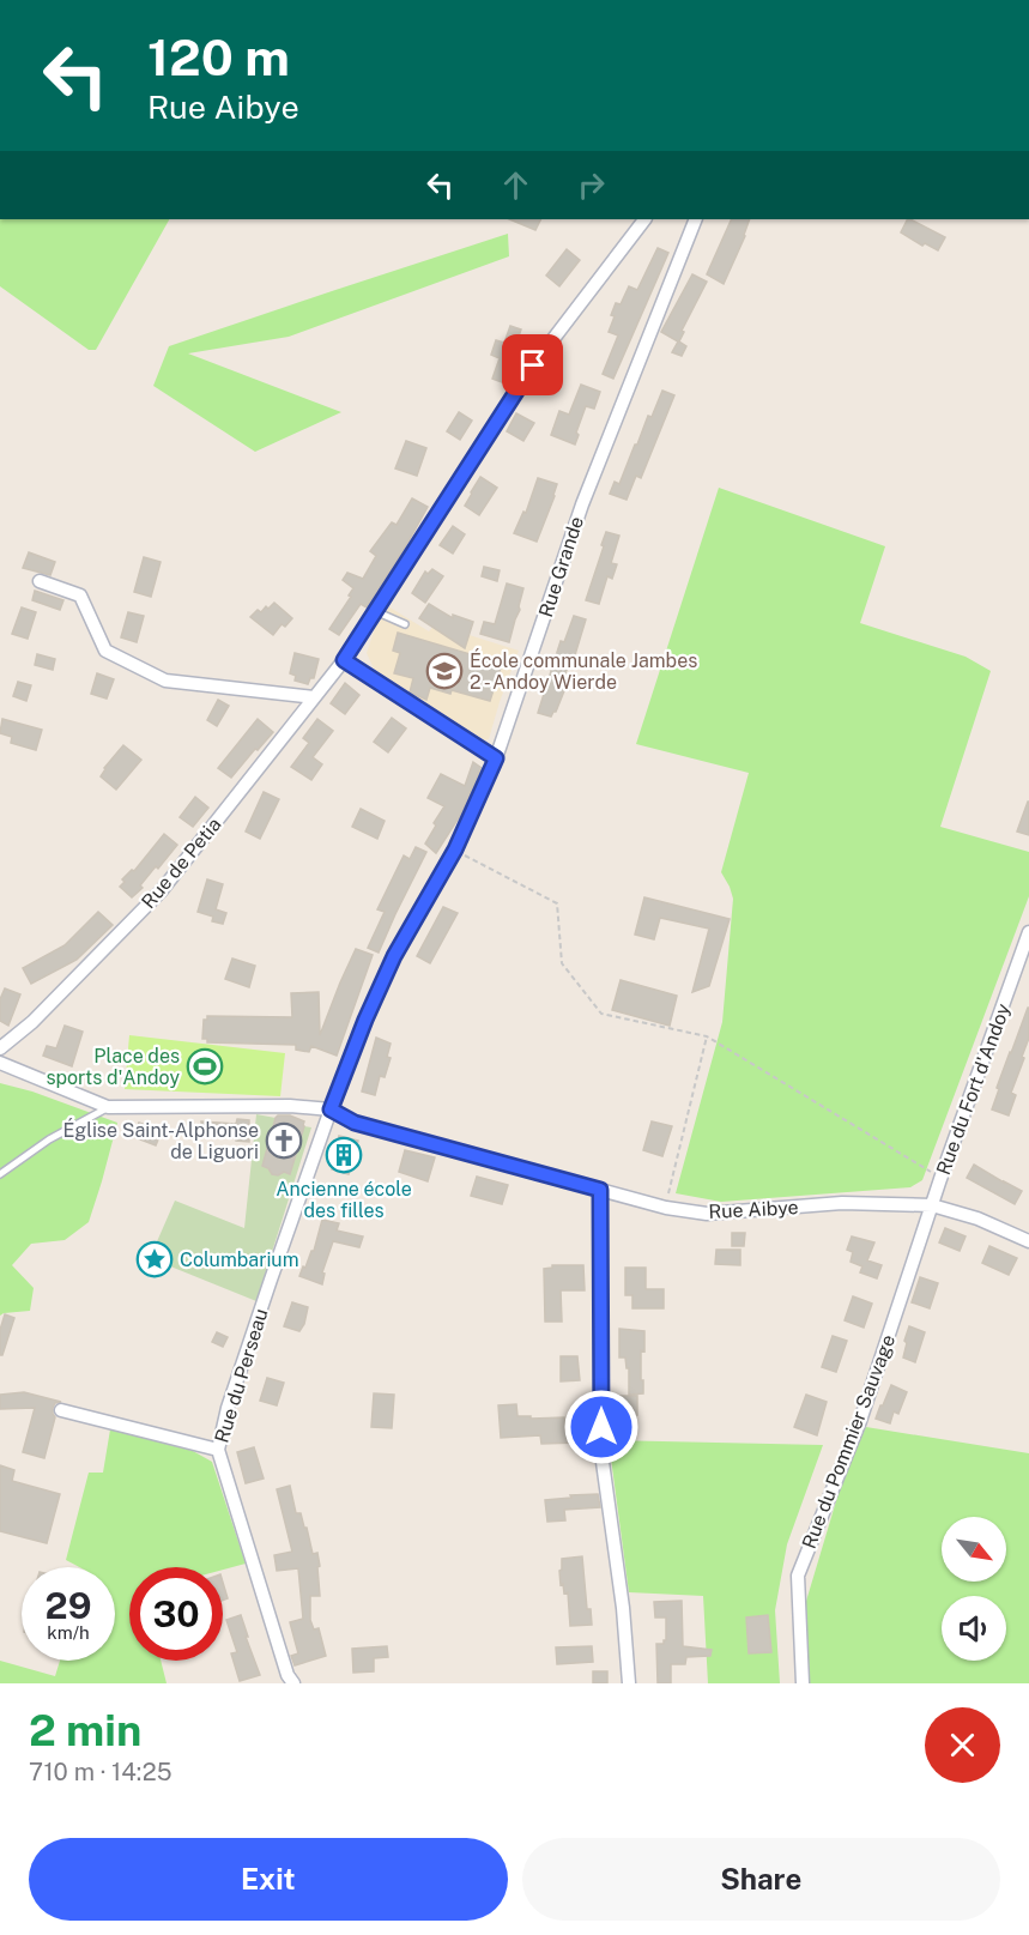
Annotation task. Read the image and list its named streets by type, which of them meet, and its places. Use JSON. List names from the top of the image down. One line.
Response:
{"streets":{"street":["Rue Grande","Rue de Petia","Rue du Fort d'Andoy","Rue Aibye","Rue du Perseau","Rue du Pommier Sauvage"]},"crossings":[["Rue Grande","Rue Aibye"],["Rue Grande","Rue du Perseau"],["Rue du Fort d'Andoy","Rue Aibye"],["Rue du Fort d'Andoy","Rue du Pommier Sauvage"],["Rue Aibye","Rue du Perseau"],["Rue Aibye","Rue du Pommier Sauvage"]],"places":{"school or university":["École communale Jambes 2 - Andoy Wierde"],"sports":["Place des sports d'Andoy"],"church":["Église Saint-Alphonse de Liguori"],"building":["Ancienne école des filles"],"place":["Columbarium"]},"north":"bottom right","page":{"turn":["120 m","Rue Aibye"],"speed":"29 km/h","limit":"30","heading":["2 min","710 m · 14:25"],"buttons":["Exit","Share"]}}
